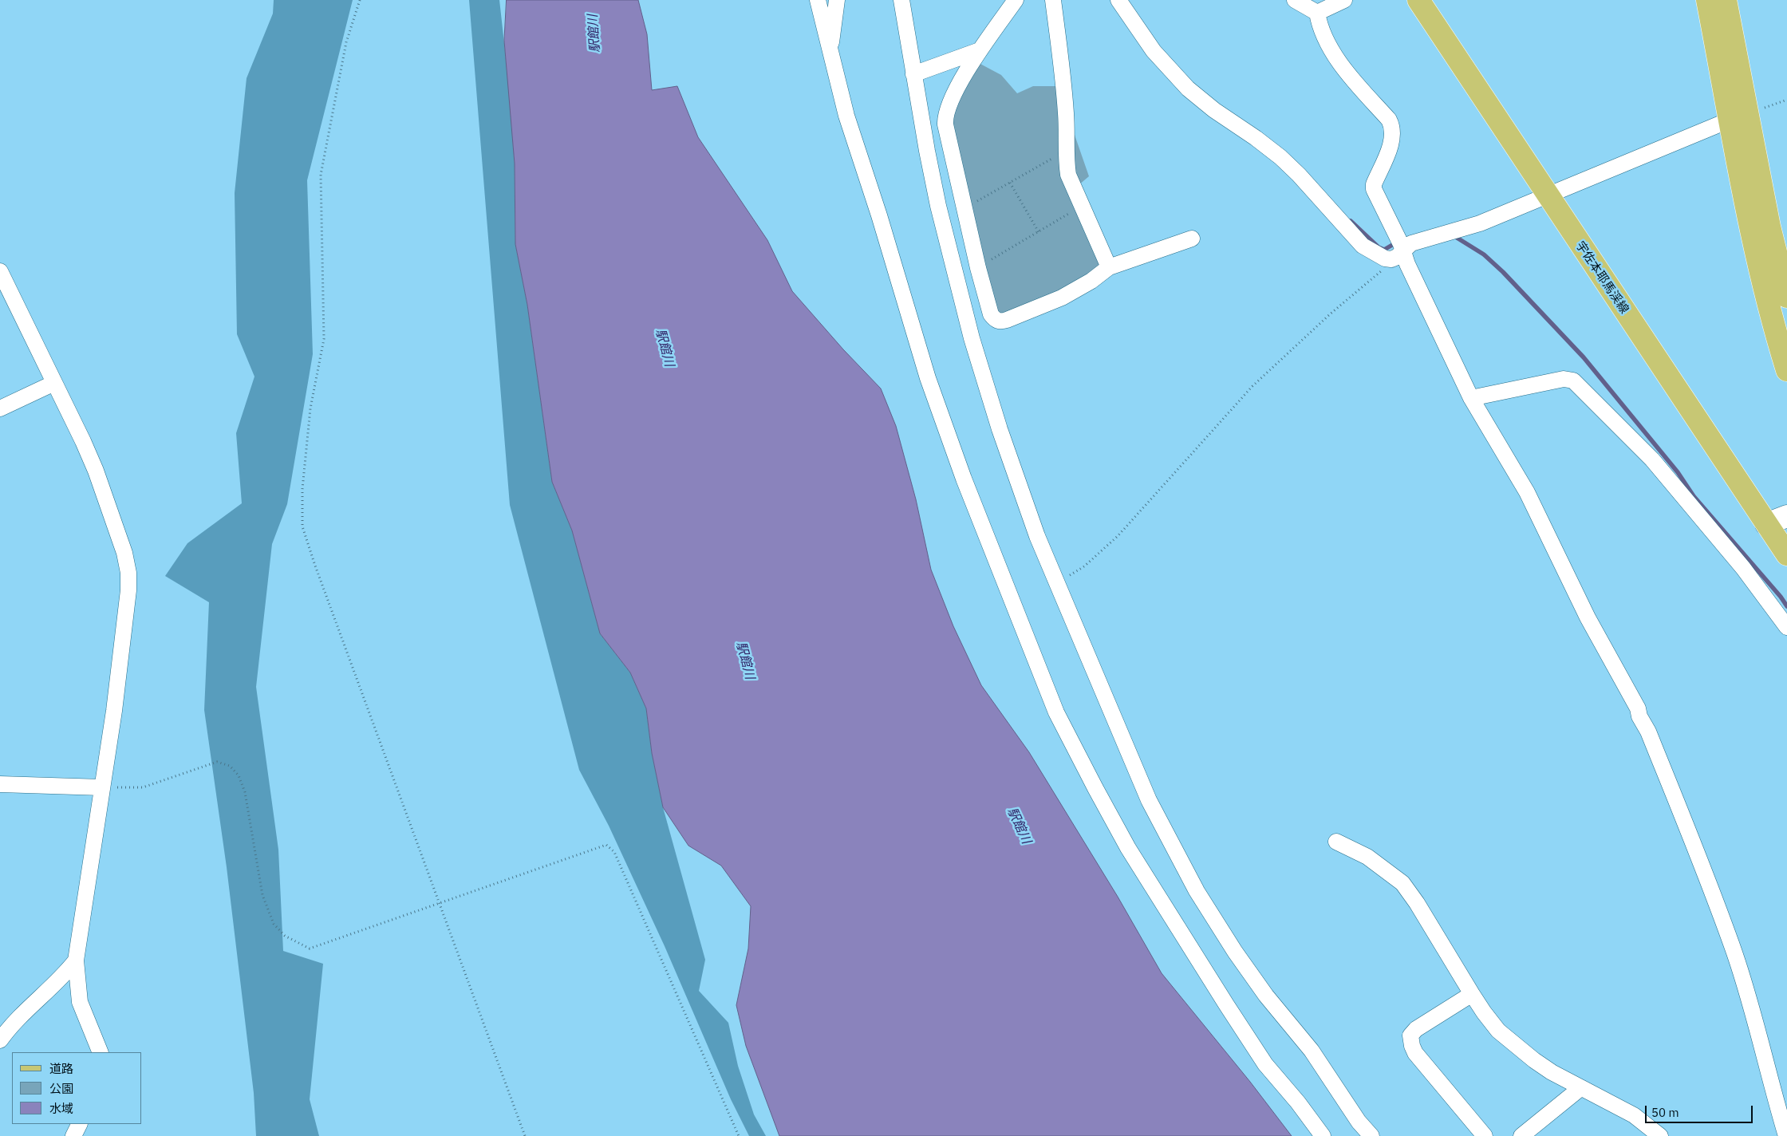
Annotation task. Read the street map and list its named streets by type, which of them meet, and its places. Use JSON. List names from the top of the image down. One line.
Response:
{"streets":{"main road":["宇佐本耶馬渓線"]},"water":["駅館川"],"legend":["道路","公園","水域"],"scale_bar":"50 m"}
